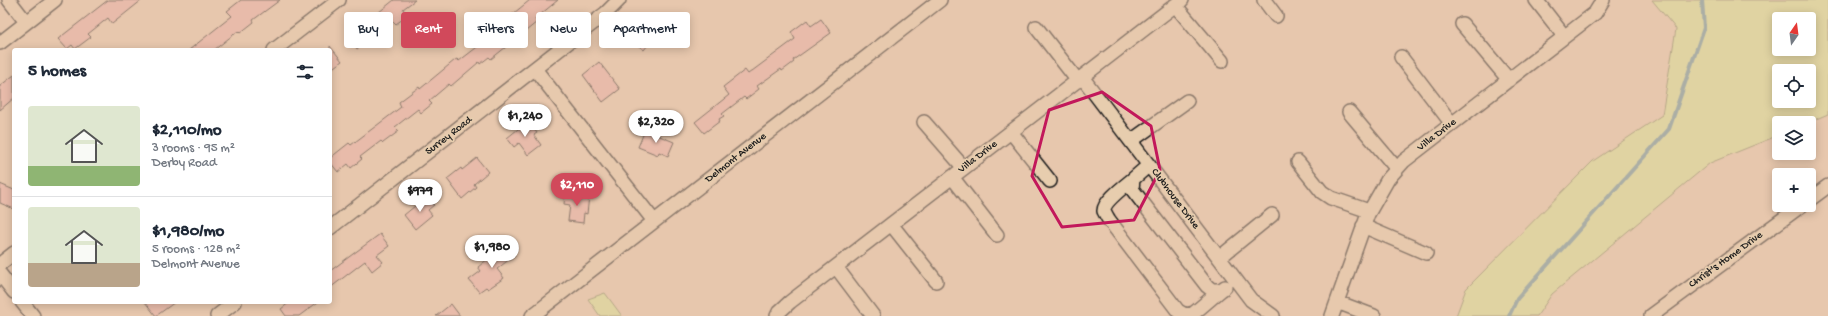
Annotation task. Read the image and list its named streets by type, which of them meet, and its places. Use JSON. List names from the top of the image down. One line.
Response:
{"streets":{"street":["Villa Drive","Surrey Road","Delmont Avenue","Clubhouse Drive","Christ's Home Drive"]},"crossings":[["Villa Drive","Clubhouse Drive"]],"north":"top","page":{"map_buttons":"+","chip":["Buy","Rent","Filters","New","Apartment"],"heading":"5 homes","list":[{"name":"$2,110/mo","note":"3 rooms · 95 m² · Derby Road"},{"name":"$1,980/mo","note":"5 rooms · 128 m² · Delmont Avenue"}],"price":["$1,240","$2,320","$2,110","$979","$1,980"]}}
